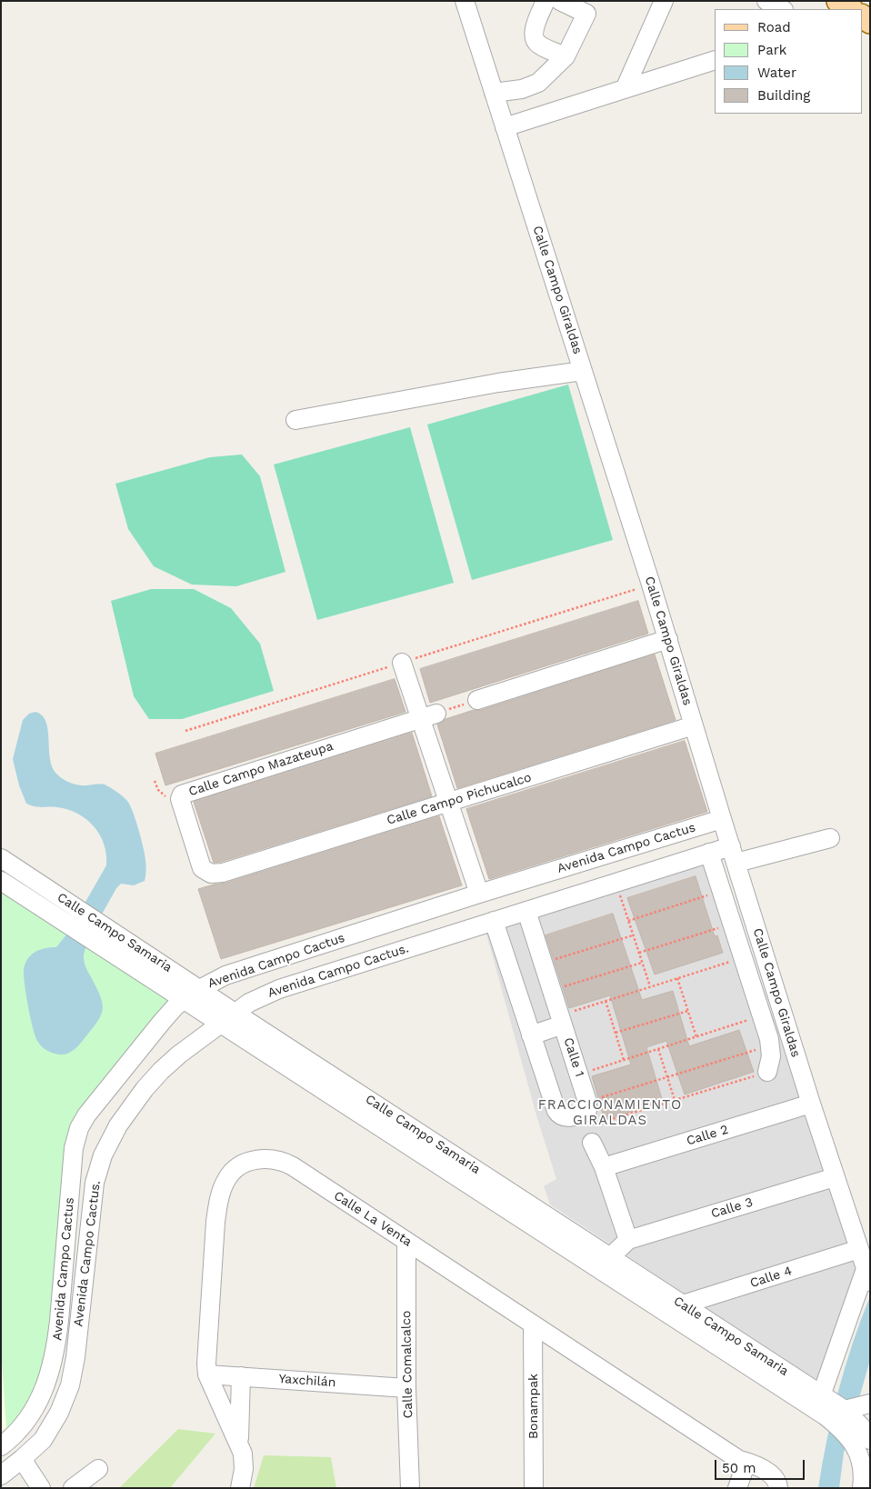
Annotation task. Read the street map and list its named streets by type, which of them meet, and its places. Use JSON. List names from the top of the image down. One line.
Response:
{"streets":{"street":["Calle Campo Giraldas","Calle Campo Mazateupa","Calle Campo Pichucalco","Avenida Campo Cactus","Calle Campo Samaria","Avenida Campo Cactus.","Calle 1","Calle 2","Calle 3","Calle La Venta","Calle 4","Calle Comalcalco","Yaxchilán","Bonampak"]},"crossings":[["Calle Campo Giraldas","Calle Campo Pichucalco"],["Calle Campo Giraldas","Avenida Campo Cactus"],["Calle Campo Giraldas","Avenida Campo Cactus."],["Calle Campo Giraldas","Calle 2"],["Calle Campo Giraldas","Calle 3"],["Calle Campo Giraldas","Calle 4"],["Calle Campo Mazateupa","Calle Campo Pichucalco"],["Avenida Campo Cactus","Calle Campo Samaria"],["Calle Campo Samaria","Avenida Campo Cactus."],["Calle Campo Samaria","Calle 4"],["Avenida Campo Cactus.","Calle 1"],["Calle La Venta","Calle Comalcalco"],["Calle La Venta","Yaxchilán"],["Calle La Venta","Bonampak"],["Calle Comalcalco","Yaxchilán"]],"districts":["FRACCIONAMIENTO GIRALDAS"],"legend":["Road","Park","Water","Building"],"scale_bar":"50 m"}
